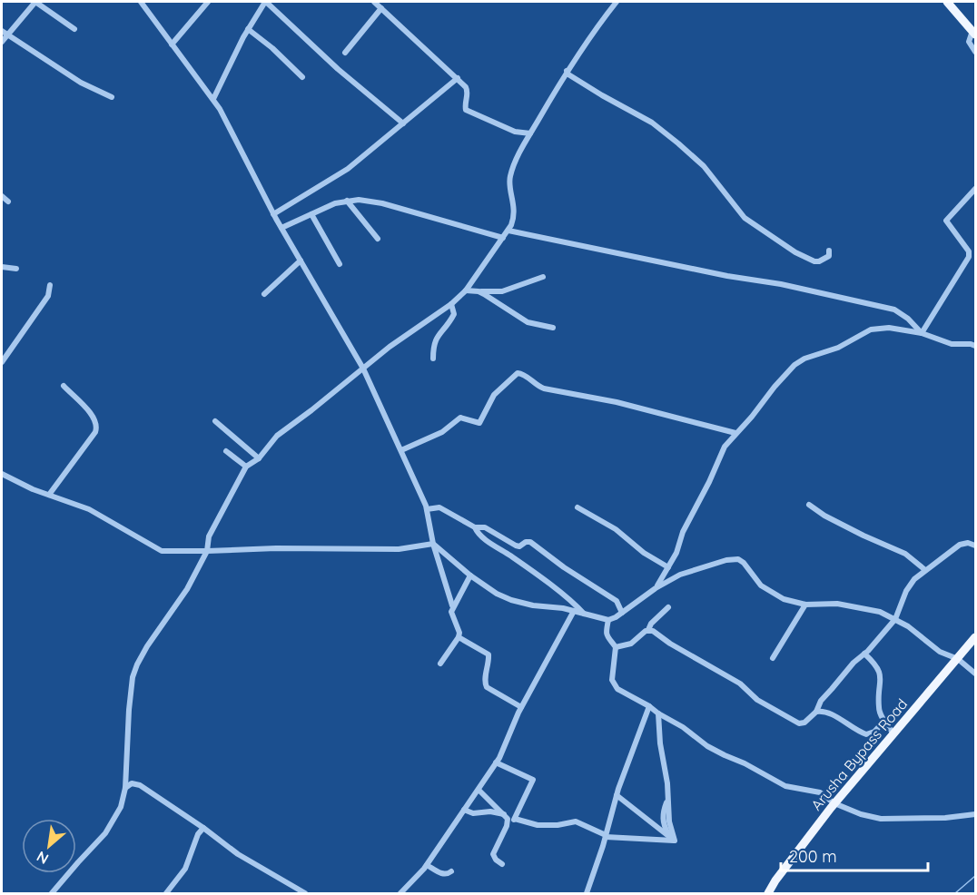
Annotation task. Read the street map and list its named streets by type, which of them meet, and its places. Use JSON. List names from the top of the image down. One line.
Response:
{"streets":{"main road":["Arusha Bypass Road"]},"scale_bar":"200 m","north":"bottom left"}
